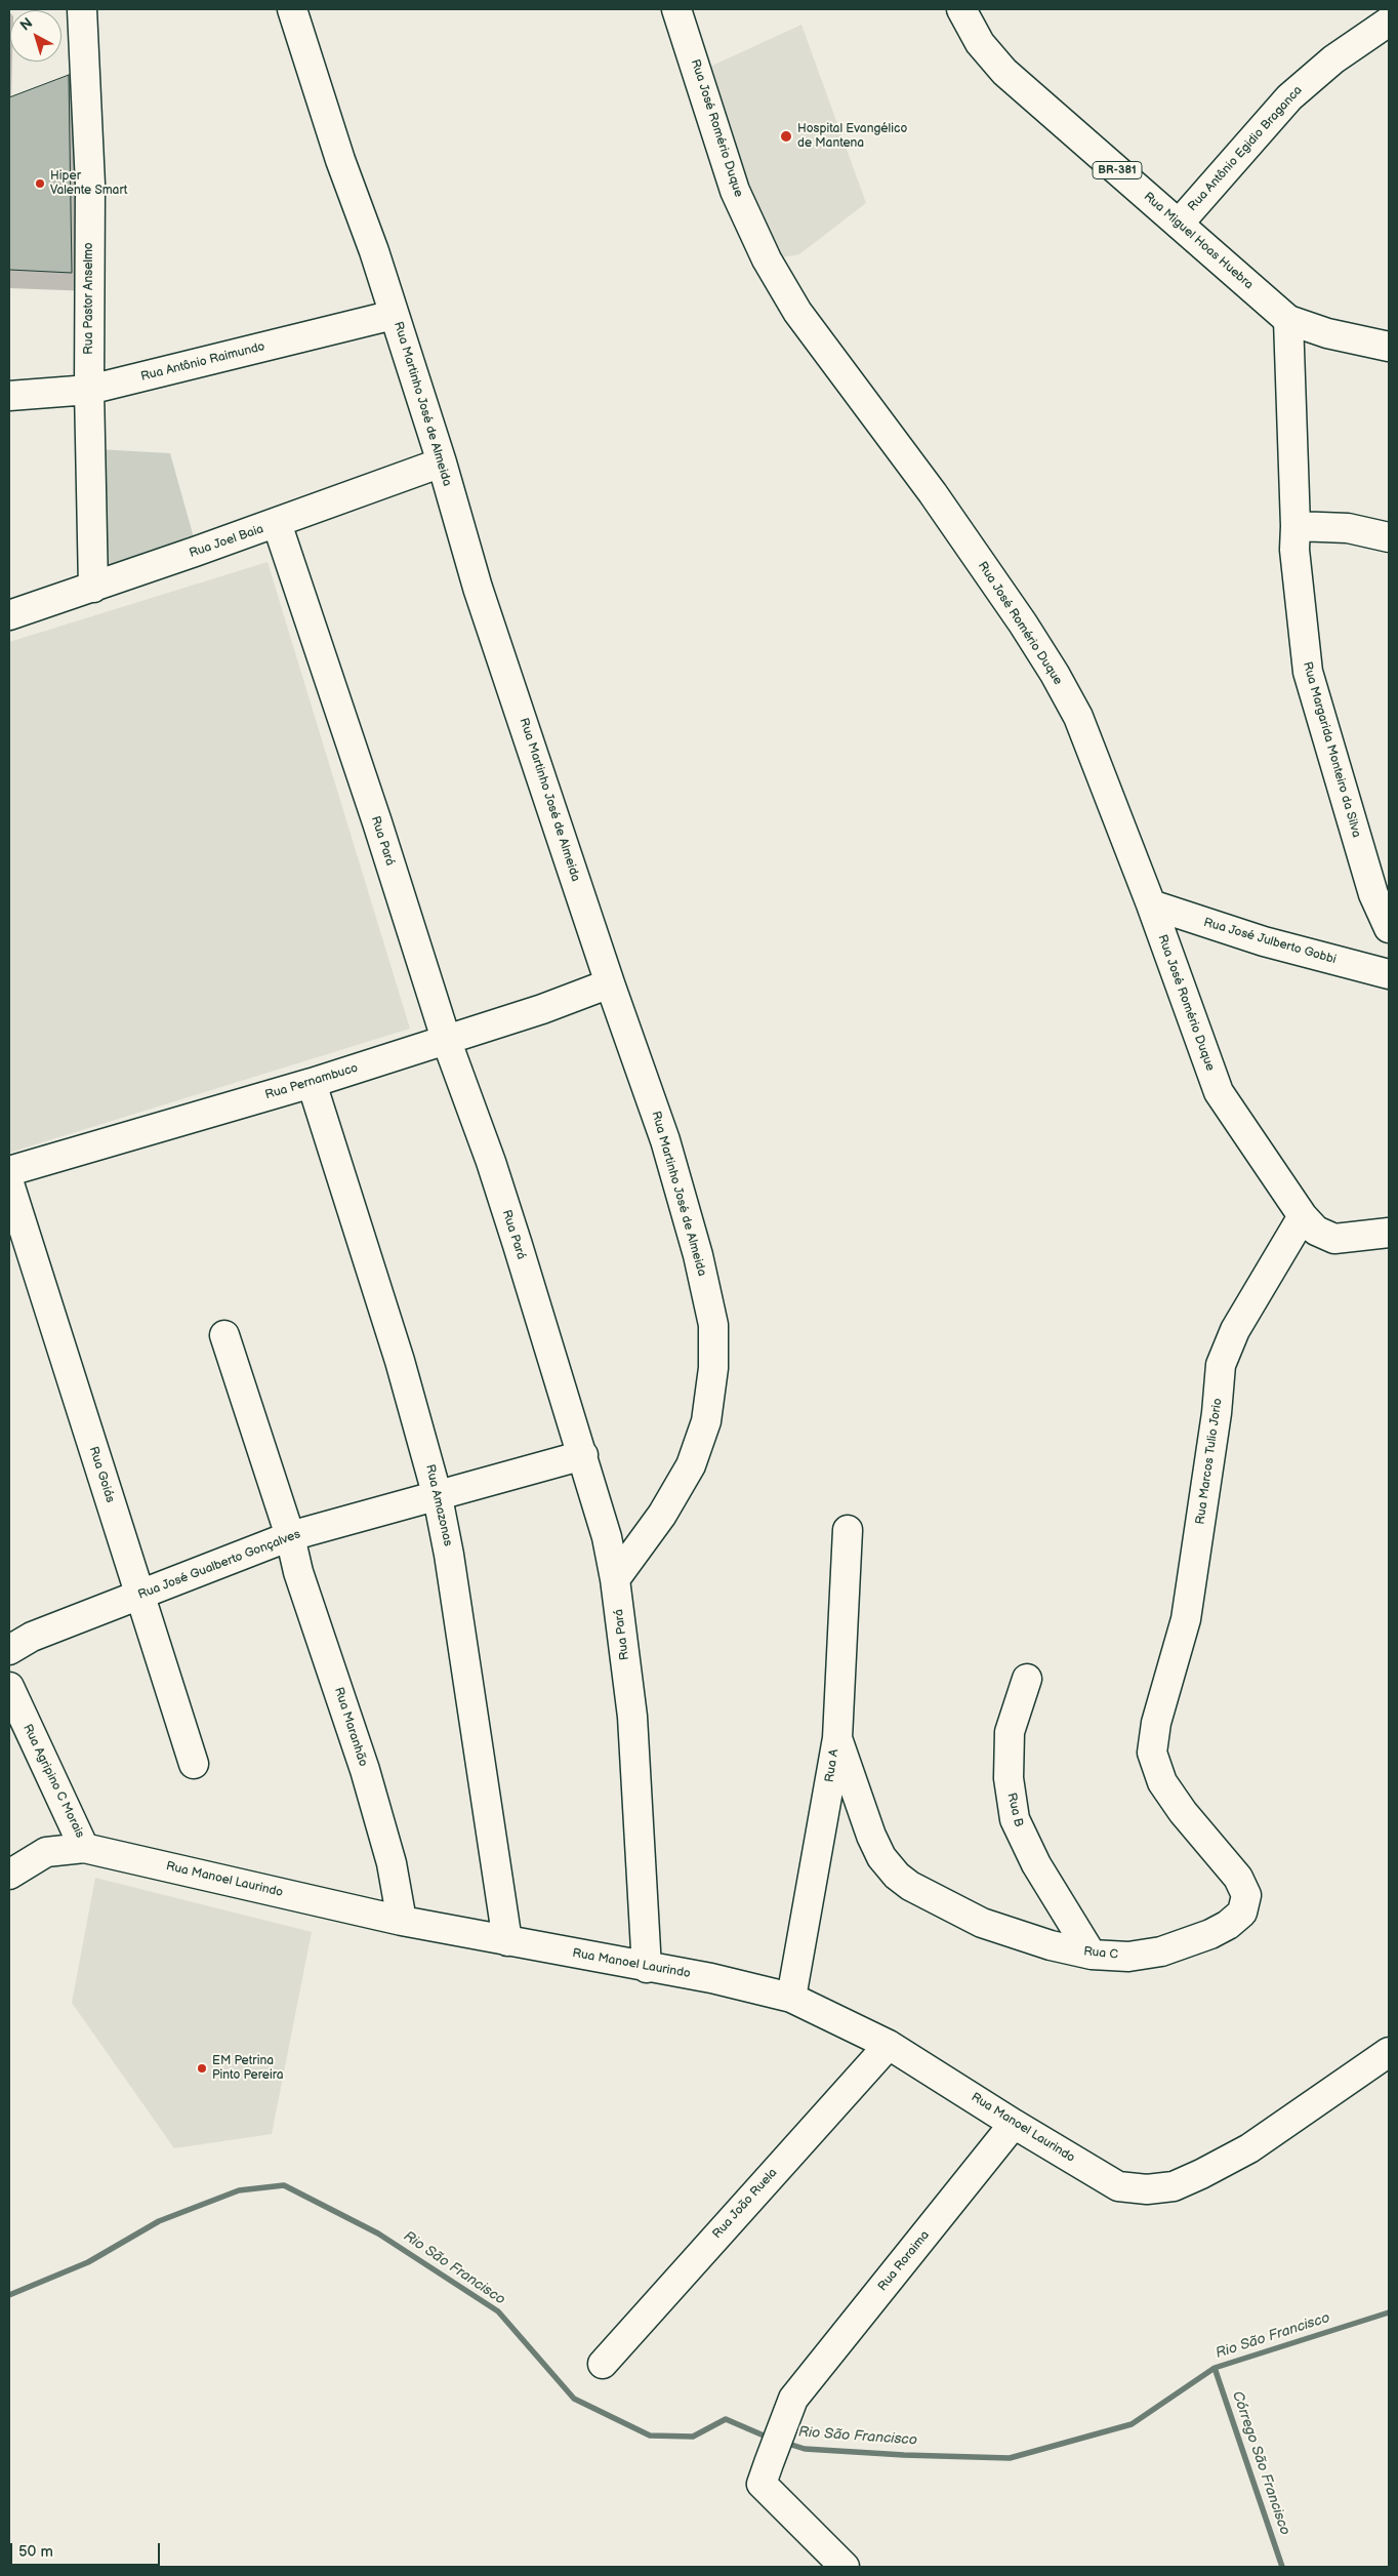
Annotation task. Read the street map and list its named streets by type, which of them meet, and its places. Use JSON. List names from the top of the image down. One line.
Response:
{"streets":{"street":["Rua José Romério Duque","Rua Antônio Egidio Braganca","BR-381","Rua Miguel Hoas Huebra","Rua Pastor Anselmo","Rua Antônio Raimundo","Rua Martinho José de Almeida","Rua Joel Baia","Rua Margarida Monteiro da Silva","Rua Pará","Rua José Julberto Gobbi","Rua Pernambuco","Rua Marcos Tulio Jorio","Rua Goiás","Rua Amazonas","Rua José Gualberto Gonçalves","Rua Maranhão","Rua A","Rua Agripino C Morais","Rua B","Rua Manoel Laurindo","Rua C","Rua João Ruela","Rua Roraima"]},"crossings":[["Rua José Romério Duque","Rua José Julberto Gobbi"],["Rua José Romério Duque","Rua Marcos Tulio Jorio"],["Rua Antônio Egidio Braganca","Rua Miguel Hoas Huebra"],["BR-381","Rua Miguel Hoas Huebra"],["BR-381","Rua Margarida Monteiro da Silva"],["Rua Miguel Hoas Huebra","Rua Margarida Monteiro da Silva"],["Rua Pastor Anselmo","Rua Antônio Raimundo"],["Rua Pastor Anselmo","Rua Joel Baia"],["Rua Antônio Raimundo","Rua Martinho José de Almeida"],["Rua Martinho José de Almeida","Rua Joel Baia"],["Rua Martinho José de Almeida","Rua Pará"],["Rua Martinho José de Almeida","Rua Pernambuco"],["Rua Joel Baia","Rua Pará"],["Rua Pará","Rua Pernambuco"],["Rua Pará","Rua José Gualberto Gonçalves"],["Rua Pará","Rua Manoel Laurindo"],["Rua Pernambuco","Rua Amazonas"],["Rua Marcos Tulio Jorio","Rua C"],["Rua Goiás","Rua José Gualberto Gonçalves"],["Rua Amazonas","Rua José Gualberto Gonçalves"],["Rua Amazonas","Rua Manoel Laurindo"],["Rua José Gualberto Gonçalves","Rua Maranhão"],["Rua Maranhão","Rua Manoel Laurindo"],["Rua A","Rua Manoel Laurindo"],["Rua A","Rua C"],["Rua Agripino C Morais","Rua Manoel Laurindo"],["Rua B","Rua C"],["Rua Manoel Laurindo","Rua João Ruela"],["Rua Manoel Laurindo","Rua Roraima"]],"water":["Rio São Francisco","Córrego São Francisco"],"places":["Hospital Evangélico de Mantena","Hiper Valente Smart","EM Petrina Pinto Pereira"],"scale_bar":"50 m","north":"top left"}
